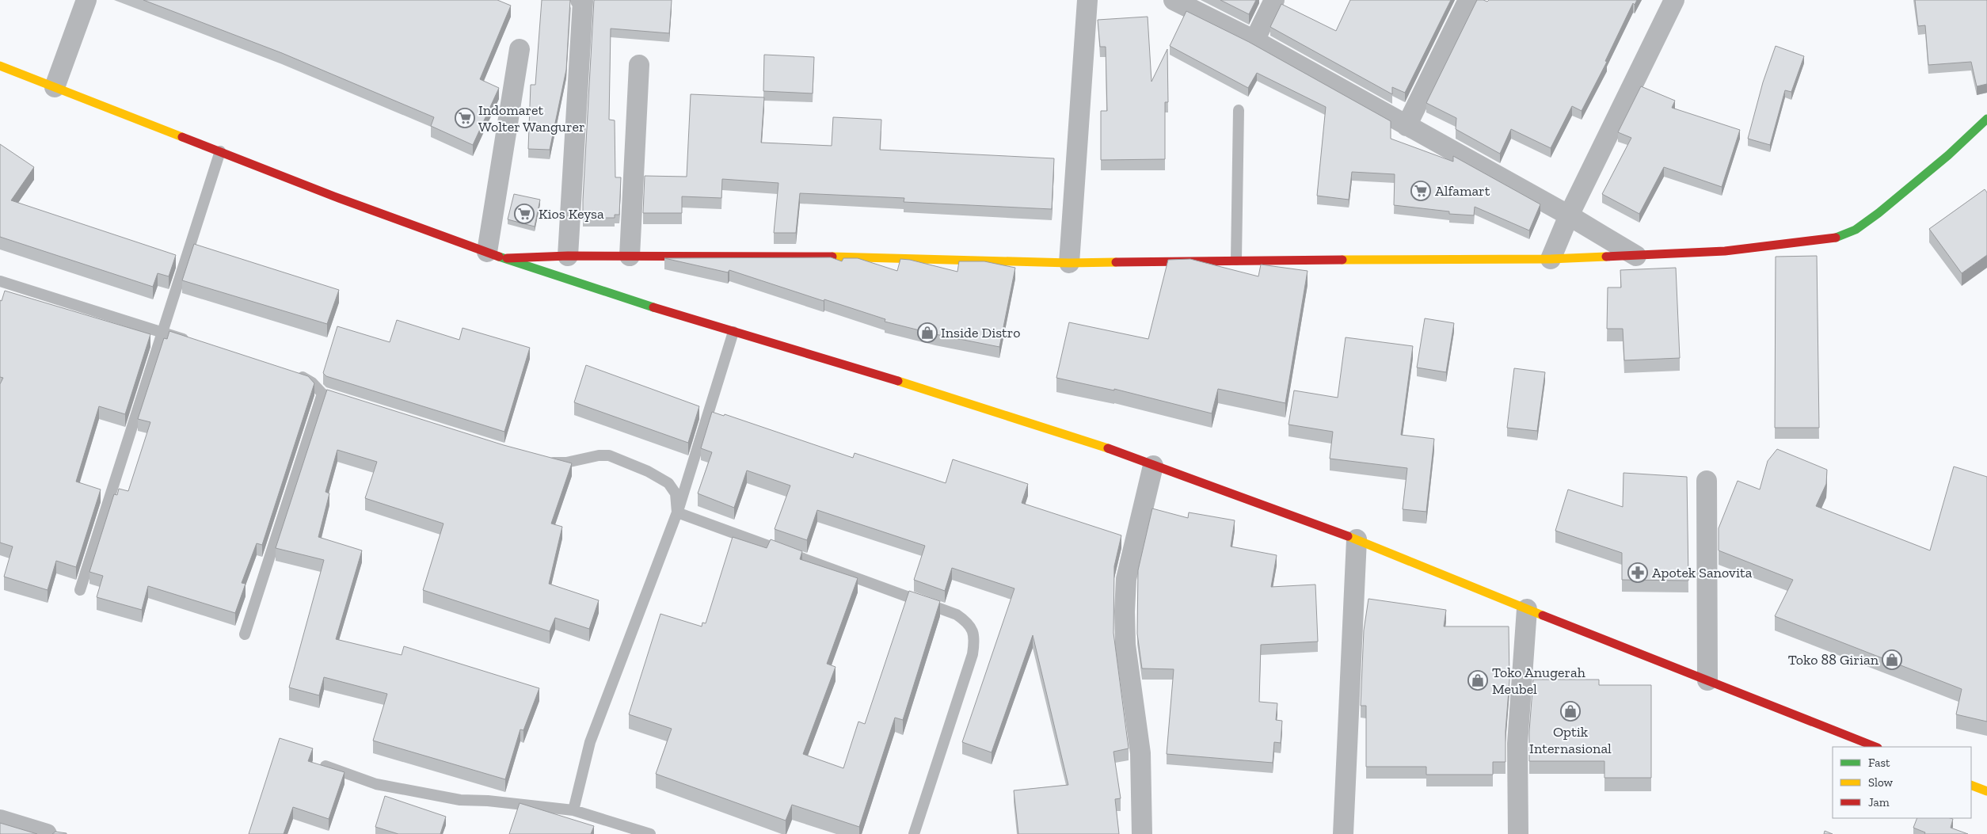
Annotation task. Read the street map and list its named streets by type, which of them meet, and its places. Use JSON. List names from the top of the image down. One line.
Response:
{"places":{"supermarket":["Indomaret Wolter Wangurer","Alfamart","Kios Keysa"],"shop":["Inside Distro","Toko 88 Girian","Toko Anugerah Meubel","Optik Internasional"],"pharmacy":["Apotek Sanovita"]},"legend":["Fast","Slow","Jam"]}
